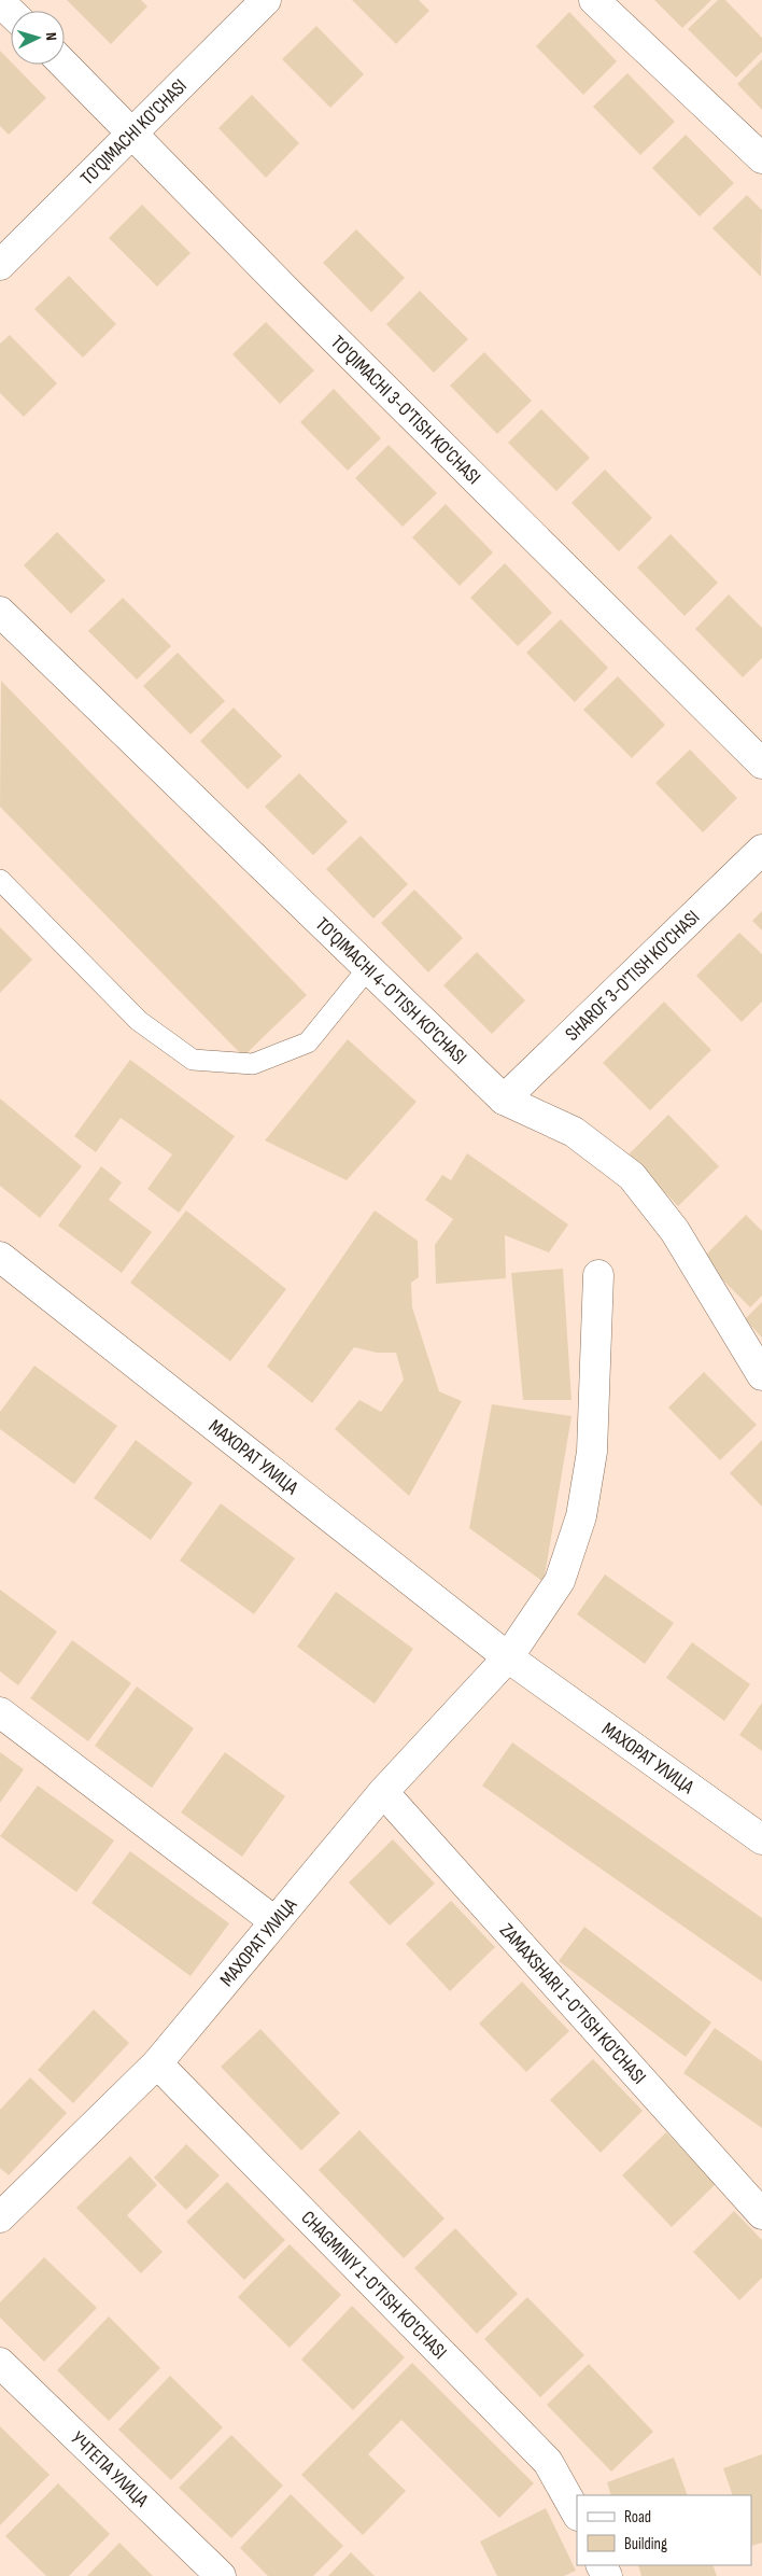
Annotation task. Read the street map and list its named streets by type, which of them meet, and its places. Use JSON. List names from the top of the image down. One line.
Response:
{"streets":{"street":["TO'QIMACHI KO'CHASI","TO'QIMACHI 3-O'TISH KO'CHASI","SHAROF 3-O'TISH KO'CHASI","TO'QIMACHI 4-O'TISH KO'CHASI","МАХОРАТ УЛИЦА","ZAMAXSHARI 1-O'TISH KO'CHASI","CHAGMINIY 1-O'TISH KO'CHASI","УЧТЕПА УЛИЦА"]},"crossings":[["TO'QIMACHI KO'CHASI","TO'QIMACHI 3-O'TISH KO'CHASI"],["SHAROF 3-O'TISH KO'CHASI","TO'QIMACHI 4-O'TISH KO'CHASI"],["МАХОРАТ УЛИЦА","ZAMAXSHARI 1-O'TISH KO'CHASI"],["МАХОРАТ УЛИЦА","CHAGMINIY 1-O'TISH KO'CHASI"]],"legend":["Road","Building"],"north":"right"}
